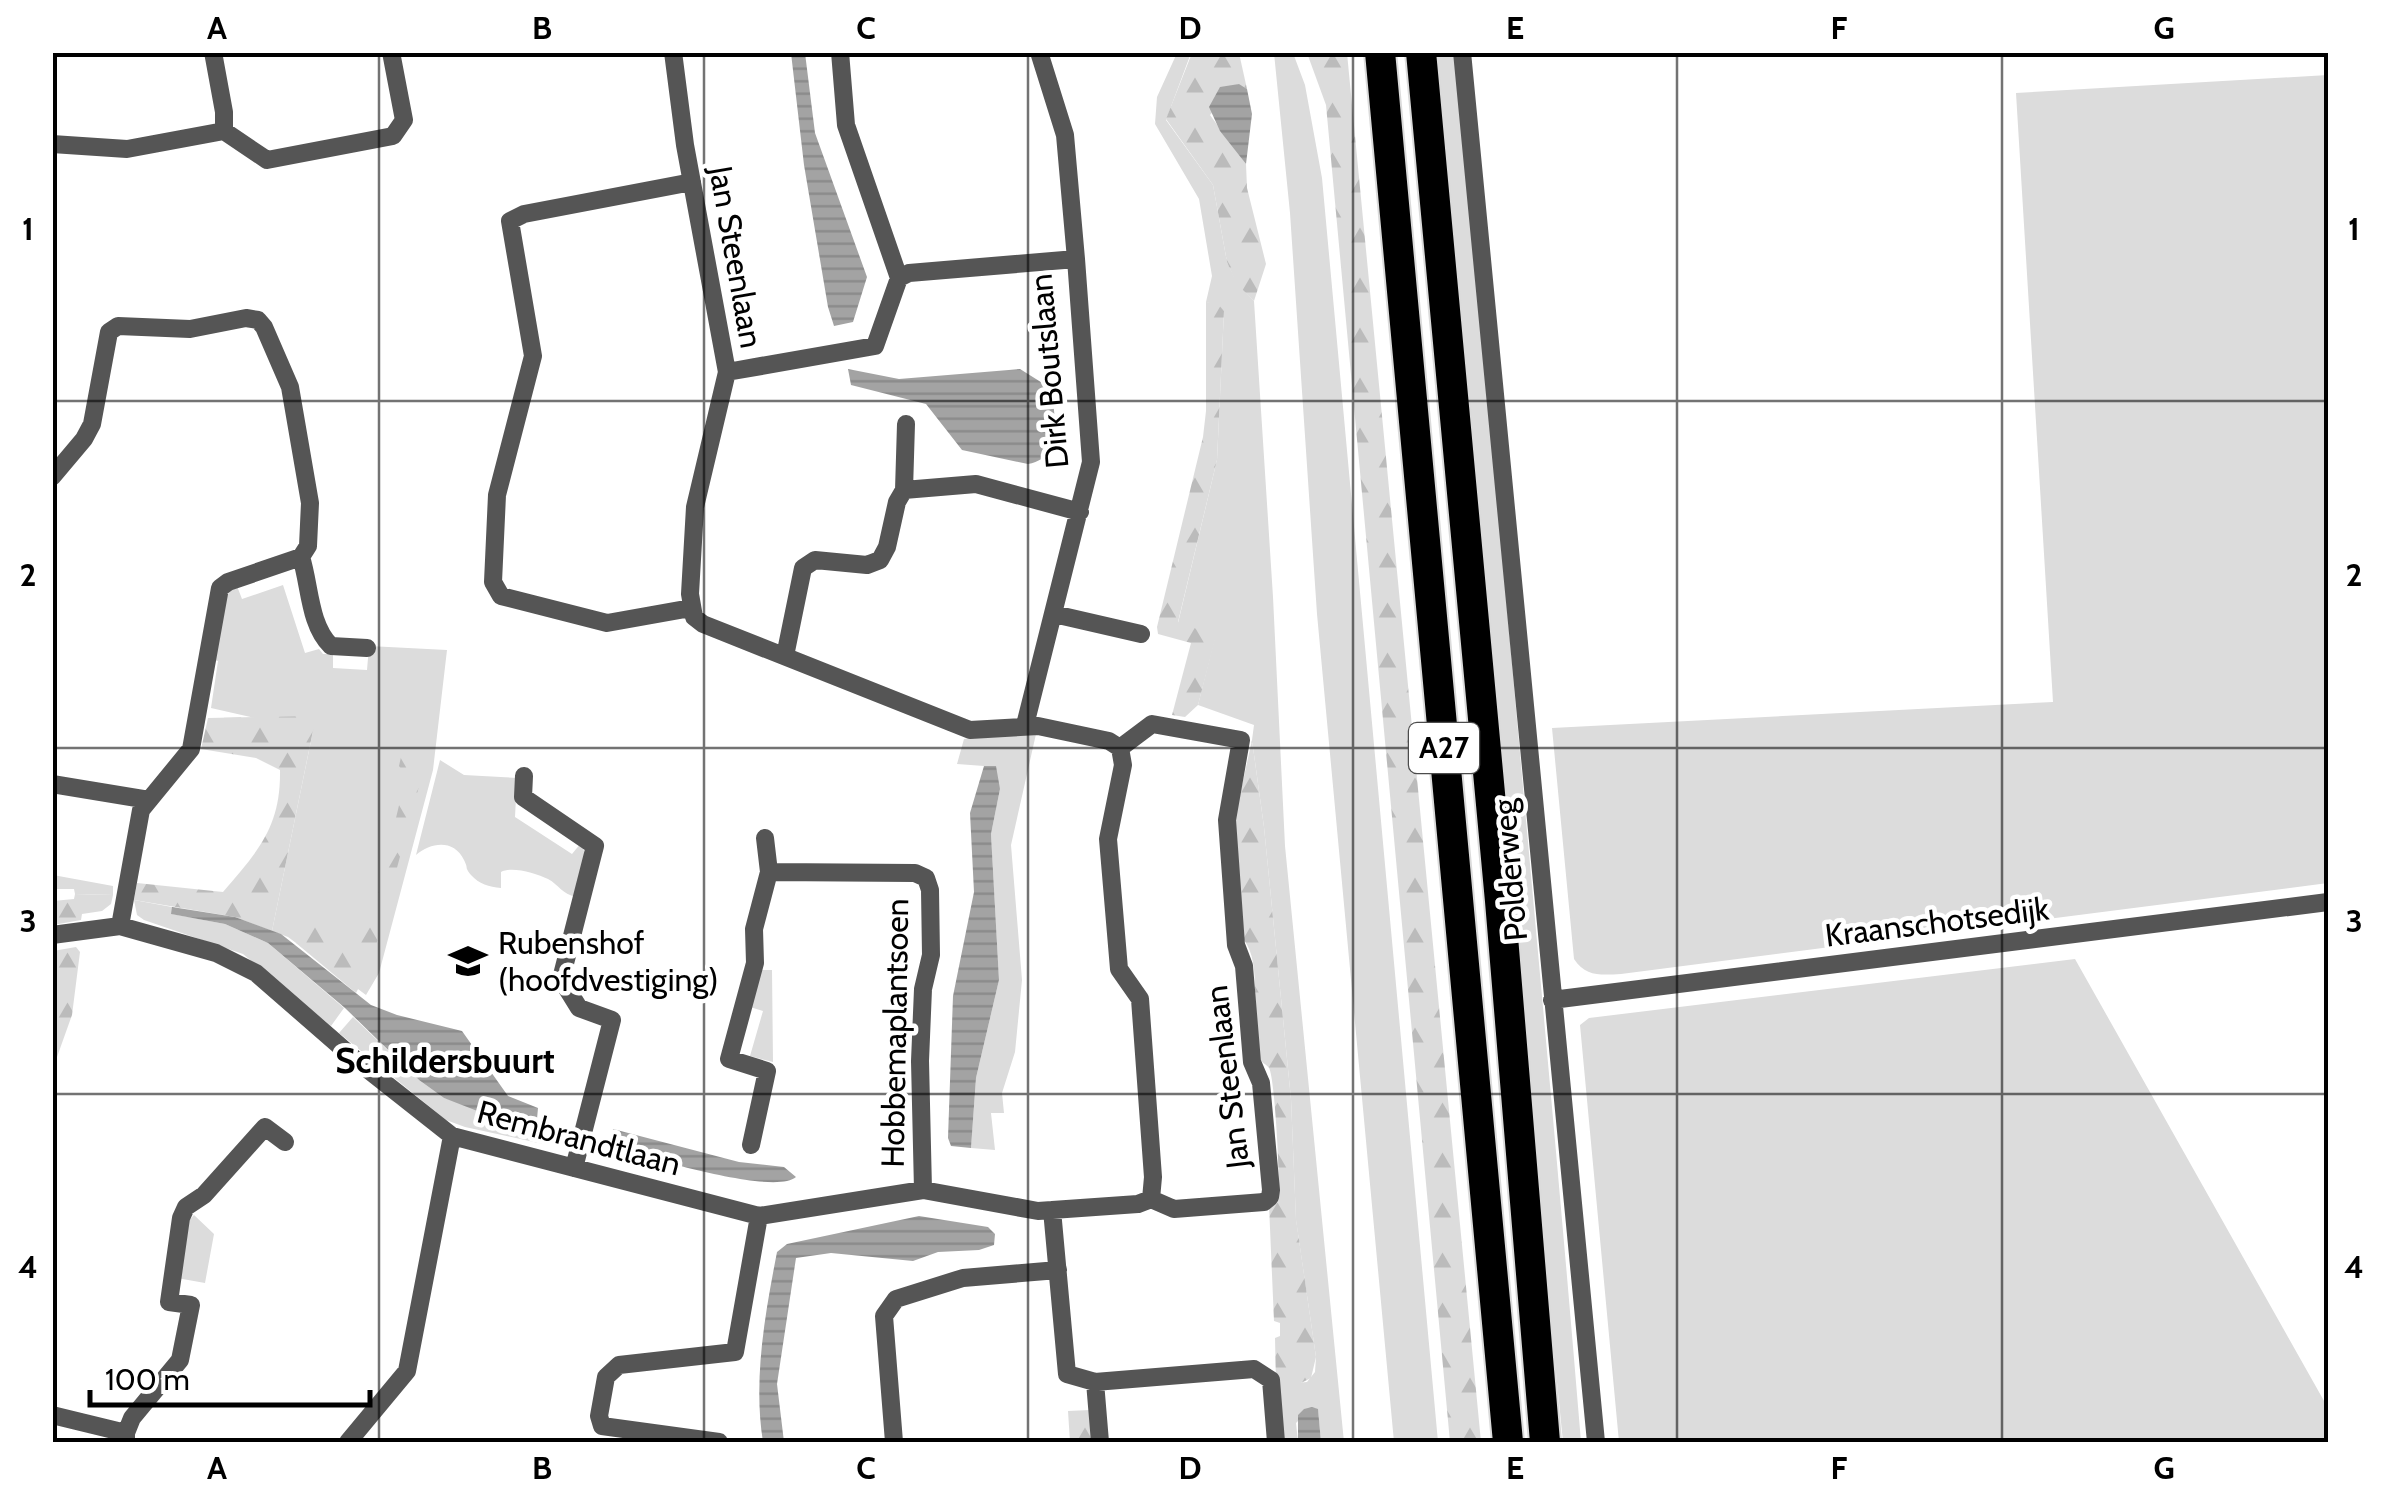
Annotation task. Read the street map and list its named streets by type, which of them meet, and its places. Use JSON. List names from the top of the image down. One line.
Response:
{"streets":{"highway":["A27"],"street":["Jan Steenlaan","Dirk Boutslaan","Polderweg","Kraanschotsedijk","Hobbemaplantsoen","Rembrandtlaan"]},"crossings":[["Jan Steenlaan","Rembrandtlaan"],["Polderweg","Kraanschotsedijk"],["Hobbemaplantsoen","Rembrandtlaan"]],"districts":["Schildersbuurt"],"places":{"school or university":["Rubenshof (hoofdvestiging)"]},"scale_bar":"100 m","grid":{"columns":["A","B","C","D","E","F","G"],"rows":["1","2","3","4"]}}
